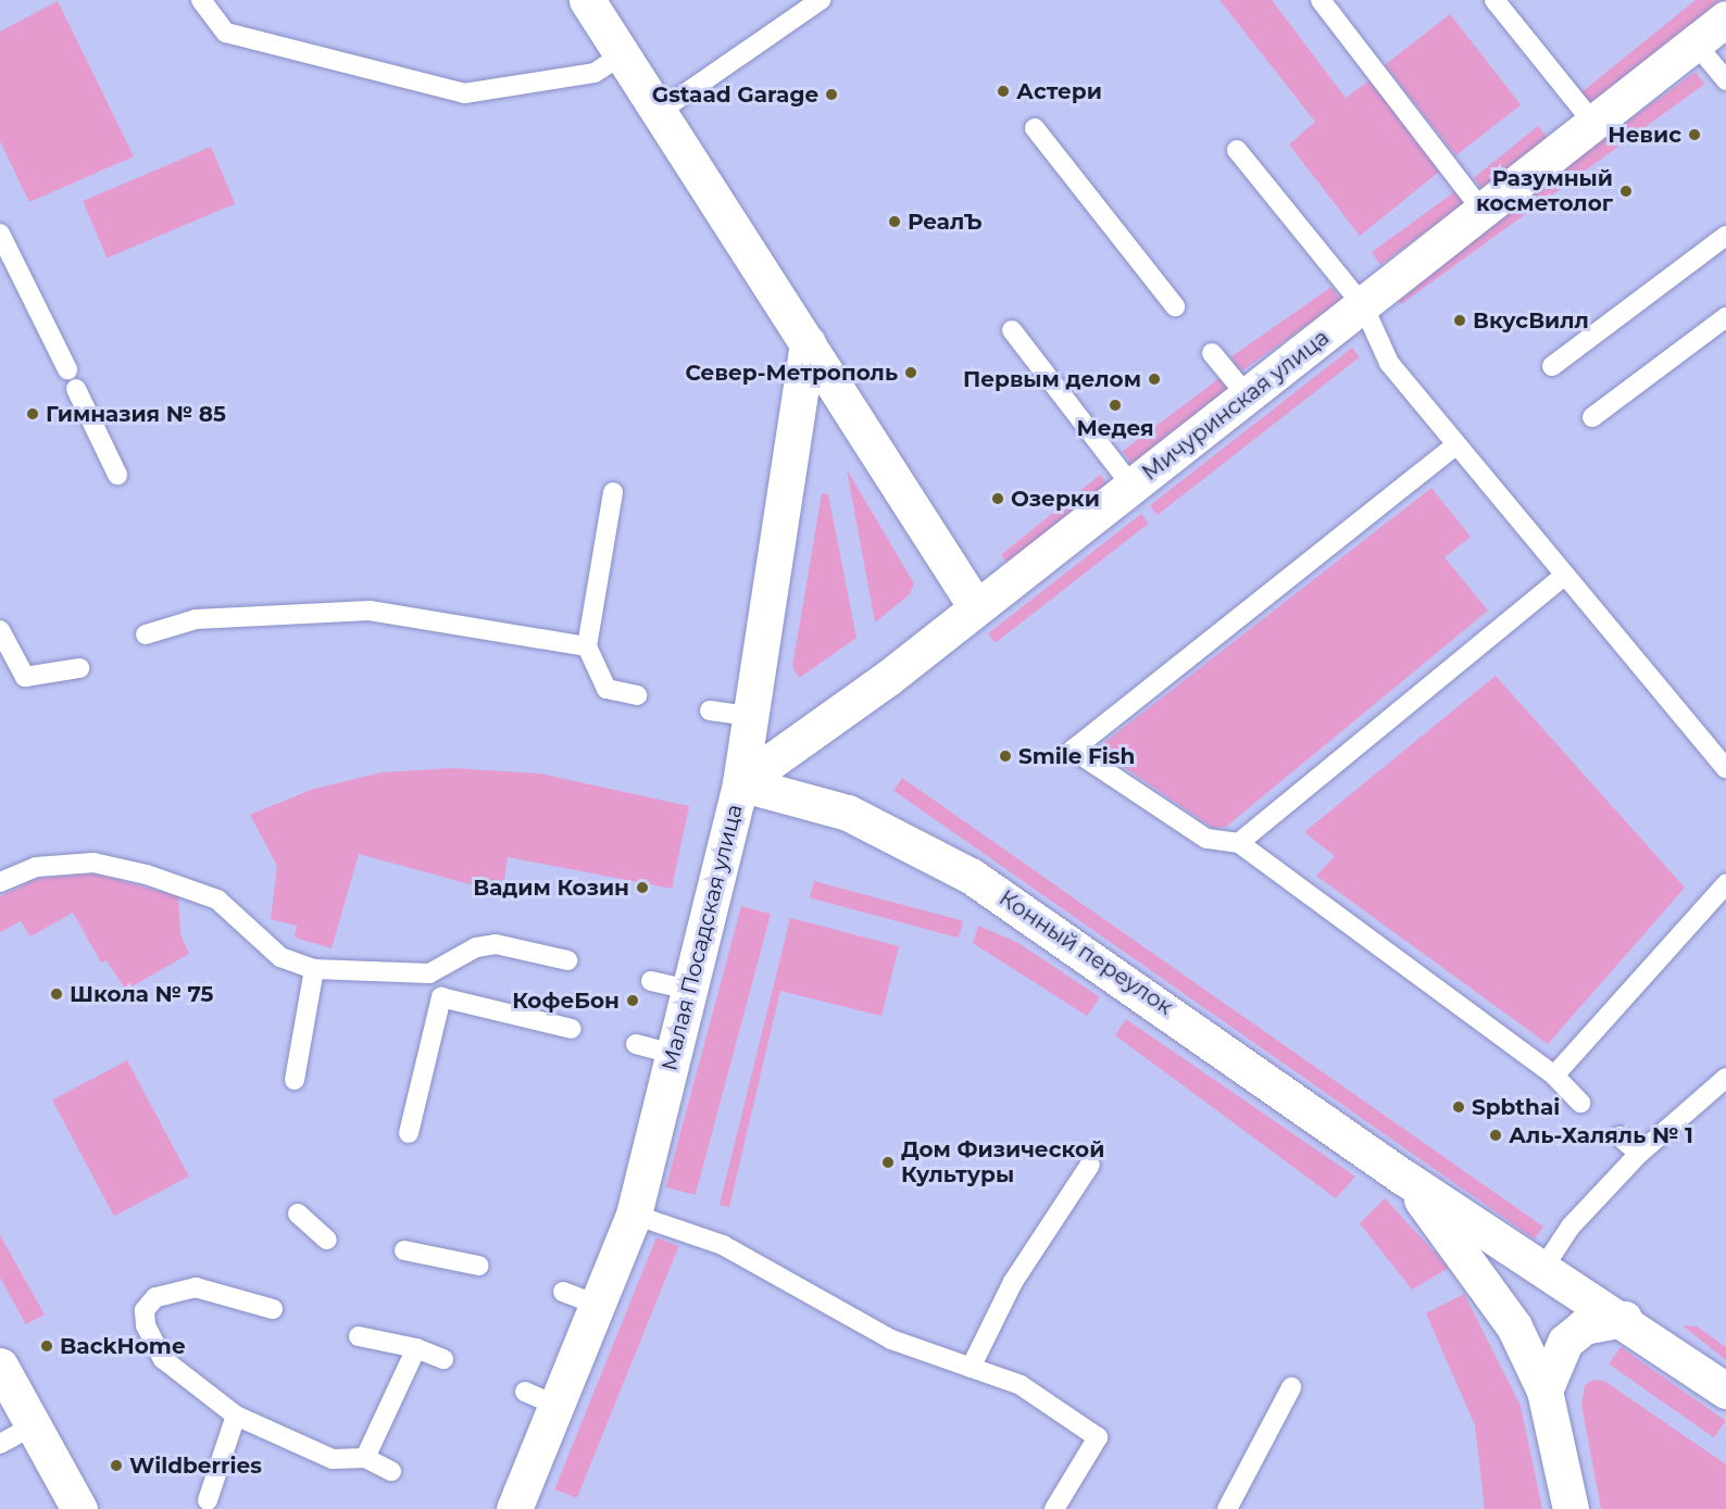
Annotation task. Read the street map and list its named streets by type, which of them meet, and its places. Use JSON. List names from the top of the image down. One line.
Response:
{"streets":{"street":["Мичуринская улица","Малая Посадская улица","Конный переулок"]},"crossings":[["Мичуринская улица","Малая Посадская улица"],["Мичуринская улица","Конный переулок"],["Малая Посадская улица","Конный переулок"]],"places":["Астери","Gstaad Garage","Невис","Разумный косметолог","РеалЪ","ВкусВилл","Север-Метрополь","Первым делом","Медея","Гимназия № 85","Озерки","Smile Fish","Вадим Козин","Школа № 75","КофеБон","Spbthai","Аль-Халяль № 1","Дом Физической Культуры","BackHome","Wildberries"]}
